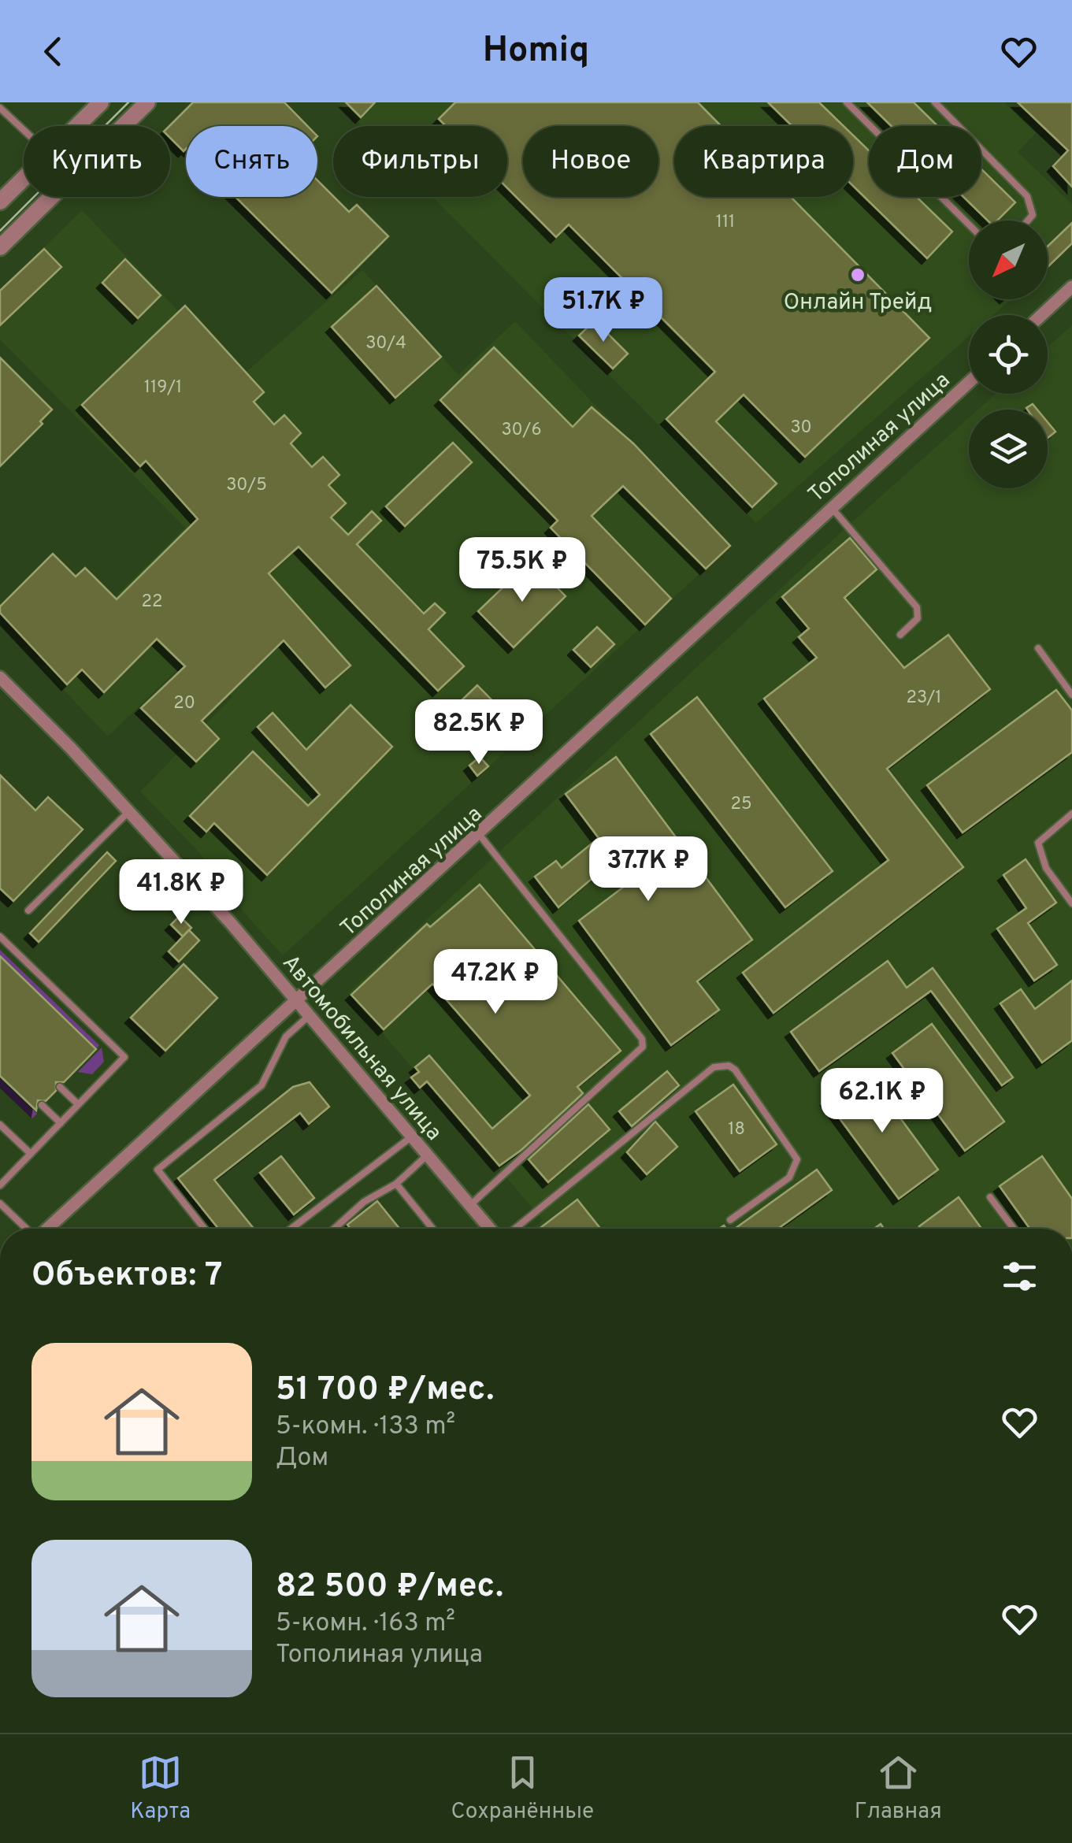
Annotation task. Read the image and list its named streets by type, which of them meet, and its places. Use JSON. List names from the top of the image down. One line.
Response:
{"streets":{"street":["Тополиная улица","Автомобильная улица"]},"crossings":[["Тополиная улица","Автомобильная улица"]],"places":["Онлайн Трейд"],"house_numbers":["111","30/4","119/1","30","30/6","30/5","22","23/1","20","25","18"],"north":"bottom left","page":{"header":"Homiq","chip":["Купить","Снять","Фильтры","Новое","Квартира","Дом"],"price":["51.7K ₽","75.5K ₽","82.5K ₽","37.7K ₽","41.8K ₽","47.2K ₽","62.1K ₽"],"heading":"Объектов: 7","list":[{"name":"51 700 ₽/мес.","note":"5-комн. · 133 m² · Дом"},{"name":"82 500 ₽/мес.","note":"5-комн. · 163 m² · Тополиная улица"}],"tabs":["Карта","Сохранённые","Главная"]}}
